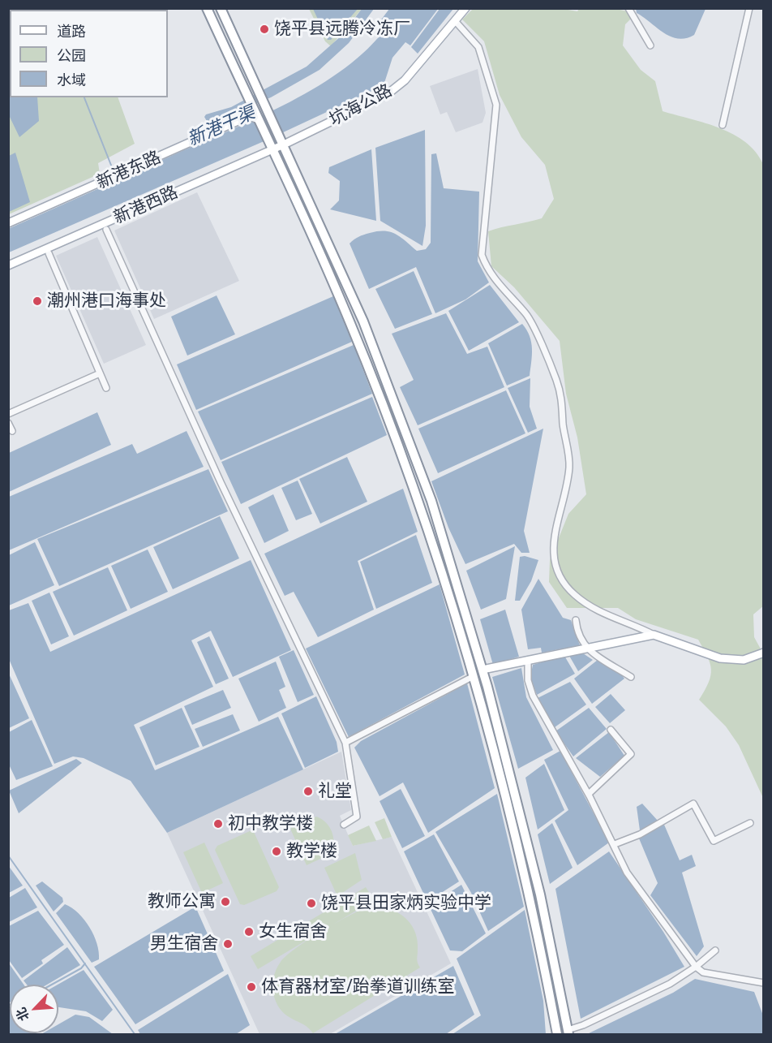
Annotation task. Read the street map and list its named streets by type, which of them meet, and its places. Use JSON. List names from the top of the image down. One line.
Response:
{"streets":{"main road":["坑海公路","新港东路","新港西路"]},"crossings":[["坑海公路","新港西路"]],"water":["新港干渠"],"places":["饶平县远腾冷冻厂","潮州港口海事处","礼堂","初中教学楼","教学楼","教师公寓","饶平县田家炳实验中学","女生宿舍","男生宿舍","体育器材室/跆拳道训练室"],"legend":["道路","公园","水域"],"north":"bottom left"}
